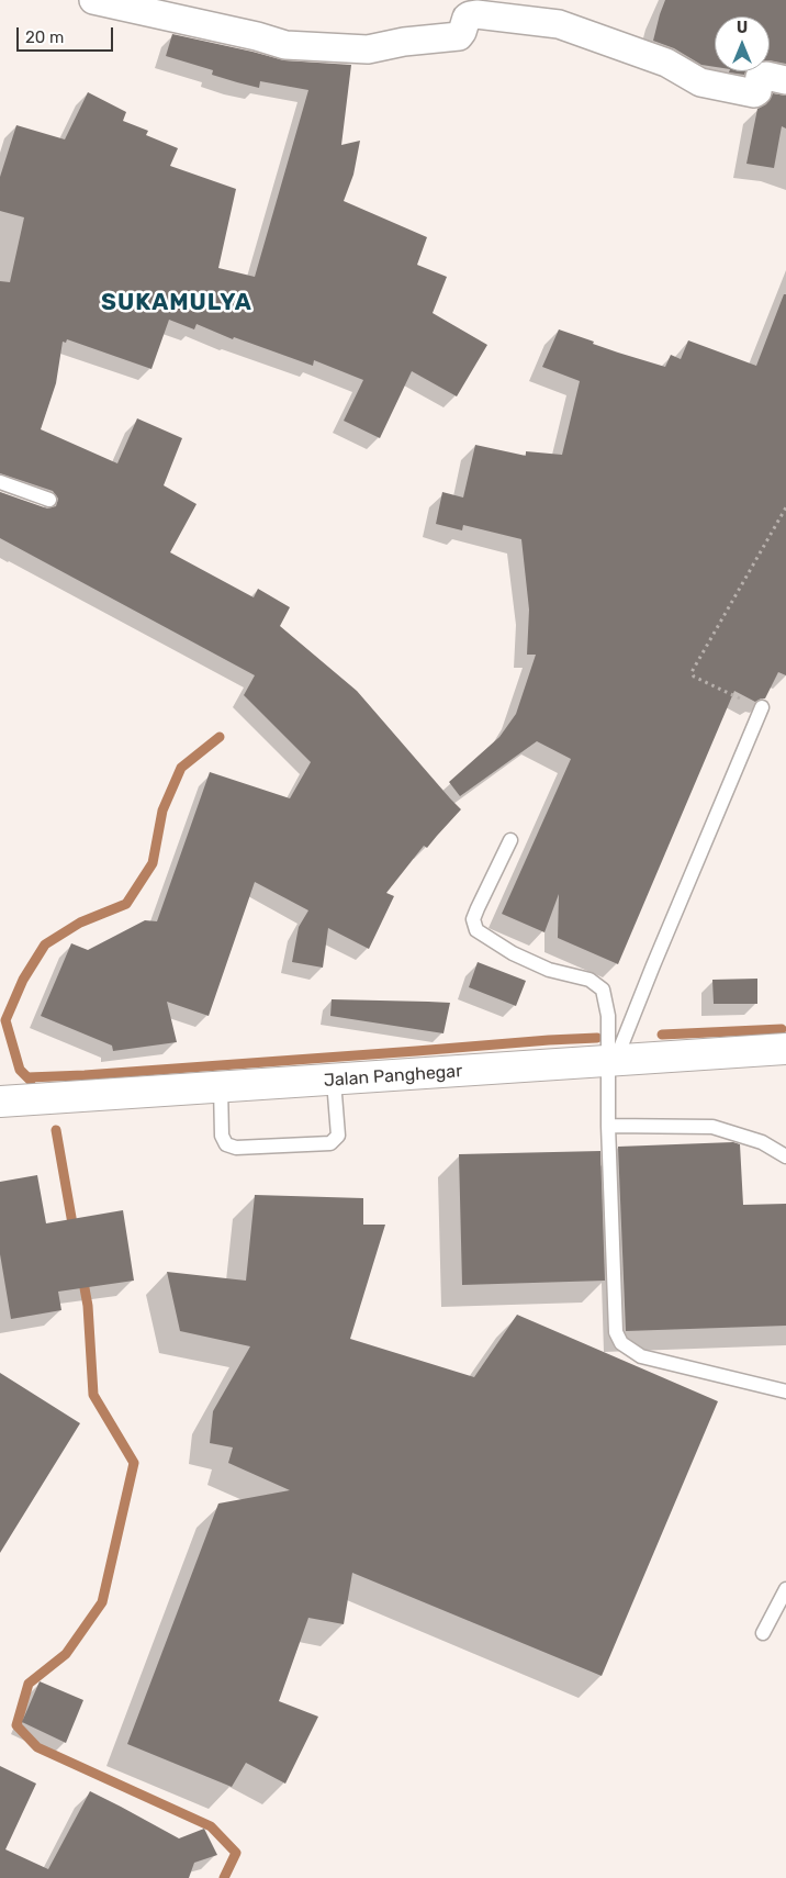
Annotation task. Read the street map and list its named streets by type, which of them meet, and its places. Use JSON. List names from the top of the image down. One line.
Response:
{"streets":{"street":["Jalan Panghegar"]},"districts":["SUKAMULYA"],"scale_bar":"20 m","north":"top"}
